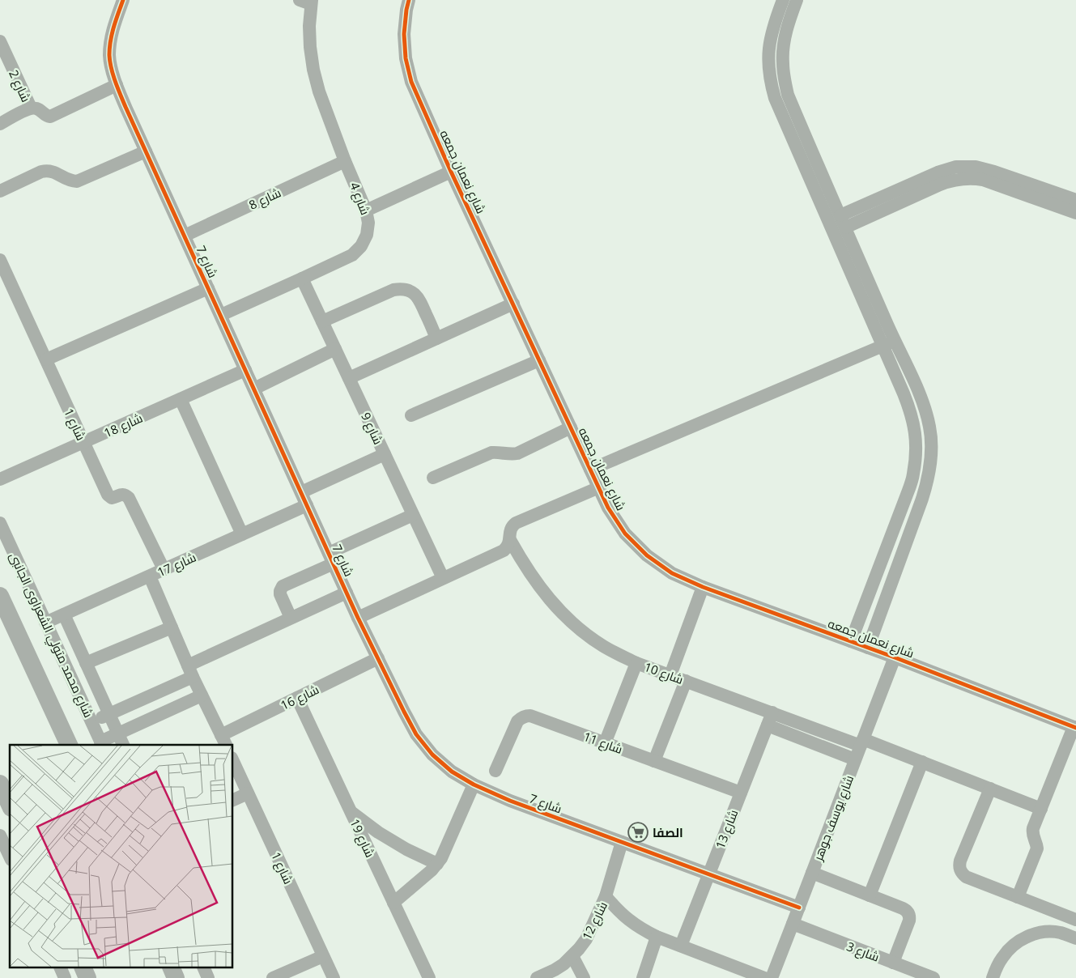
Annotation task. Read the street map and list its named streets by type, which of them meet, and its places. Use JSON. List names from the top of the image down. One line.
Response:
{"streets":{"street":["شارع 2","شارع نعمان جمعه","شارع 8","شارع 4","شارع 7","شارع 1","شارع 18","شارع 9","شارع 17","شارع محمد متولي الشعراوى الجانبى","شارع 10","شارع 16","شارع 11","شارع يوسف جوهر","شارع 13","شارع 19","شارع 12","شارع 3"]},"crossings":[["شارع نعمان جمعه","شارع يوسف جوهر"],["شارع 8","شارع 4"],["شارع 8","شارع 7"],["شارع 4","شارع 7"],["شارع 4","شارع 9"],["شارع 7","شارع 18"],["شارع 7","شارع 17"],["شارع 7","شارع 16"],["شارع 7","شارع يوسف جوهر"],["شارع 7","شارع 13"],["شارع 7","شارع 12"],["شارع 1","شارع 18"],["شارع 1","شارع 17"],["شارع 17","شارع محمد متولي الشعراوى الجانبى"],["شارع 10","شارع يوسف جوهر"],["شارع 10","شارع 13"],["شارع 16","شارع 19"],["شارع 11","شارع 13"],["شارع يوسف جوهر","شارع 3"]],"places":{"supermarket":["الصفا"]}}
